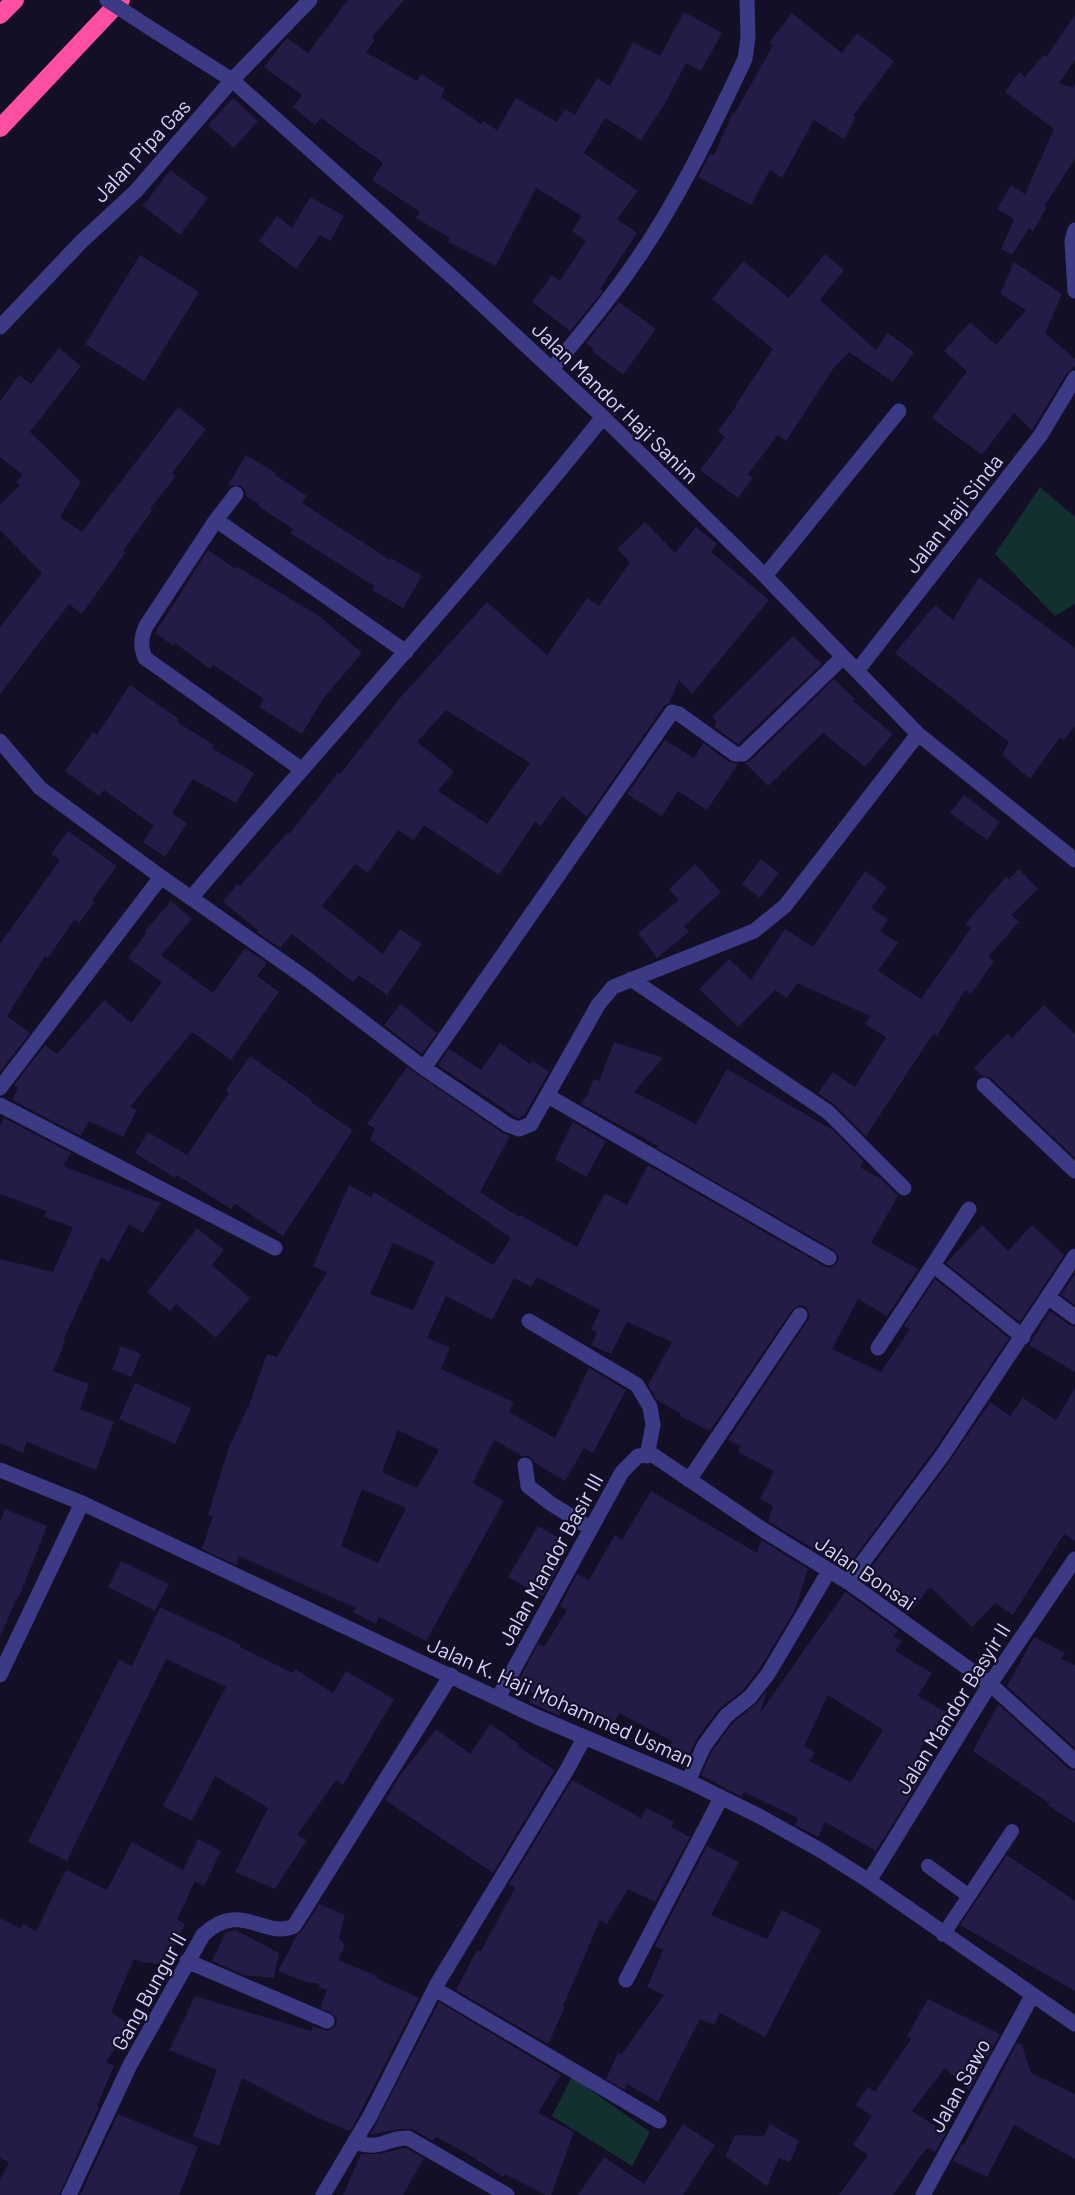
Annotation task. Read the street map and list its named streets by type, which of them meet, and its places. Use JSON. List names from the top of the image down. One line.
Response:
{"streets":{"street":["Jalan Pipa Gas","Jalan Mandor Haji Sanim","Jalan Haji Sinda","Jalan Mandor Basir III","Jalan Bonsai","Jalan K. Haji Mohammed Usman","Jalan Mandor Basyir II","Gang Bungur II","Jalan Sawo"]},"crossings":[["Jalan Pipa Gas","Jalan Mandor Haji Sanim"],["Jalan Mandor Haji Sanim","Jalan Haji Sinda"],["Jalan Mandor Basir III","Jalan Bonsai"],["Jalan Mandor Basir III","Jalan K. Haji Mohammed Usman"],["Jalan Bonsai","Jalan Mandor Basyir II"],["Jalan K. Haji Mohammed Usman","Jalan Mandor Basyir II"],["Jalan K. Haji Mohammed Usman","Gang Bungur II"],["Jalan K. Haji Mohammed Usman","Jalan Sawo"]]}
